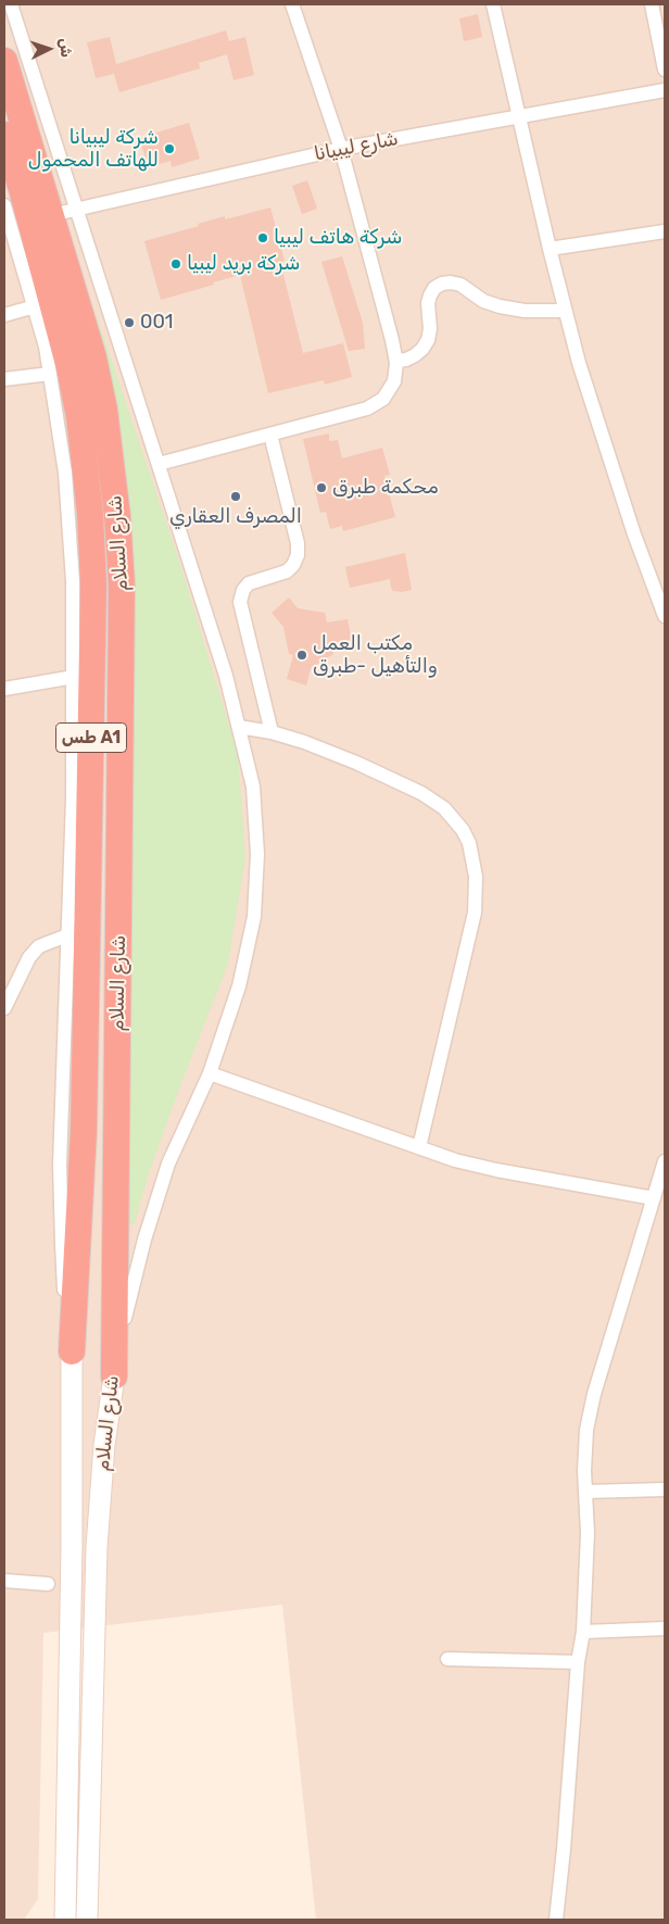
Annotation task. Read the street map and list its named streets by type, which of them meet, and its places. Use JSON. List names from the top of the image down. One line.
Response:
{"streets":{"highway":["شارع السلام","طس A1"],"street":["شارع ليبيانا"]},"crossings":[["شارع ليبيانا","شارع السلام"]],"places":["شركة ليبيانا للهاتف المحمول","شركة هاتف ليبيا","شركة بريد ليبيا","001","محكمة طبرق","المصرف العقاري","مكتب العمل والتأهيل -طبرق"],"north":"right"}
